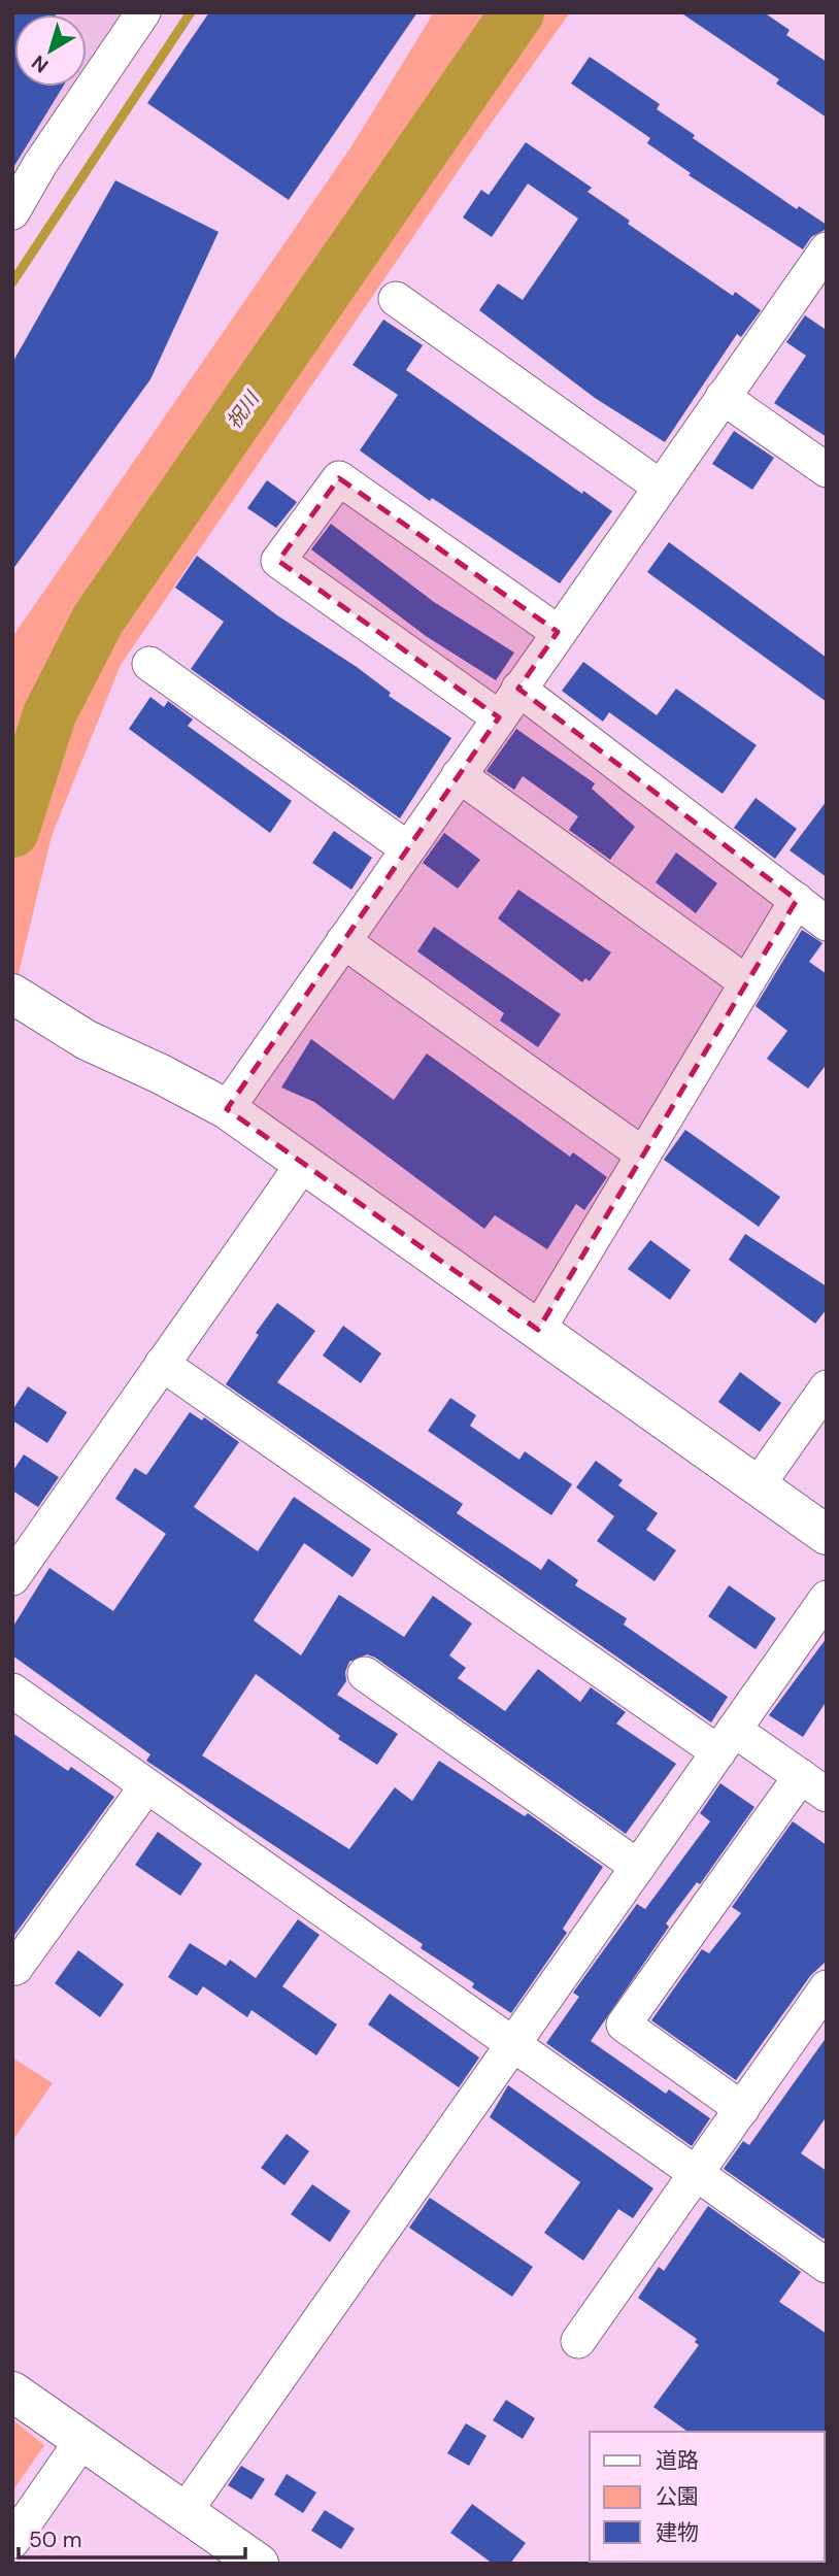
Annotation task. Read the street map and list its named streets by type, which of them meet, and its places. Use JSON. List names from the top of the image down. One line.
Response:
{"water":["祝川"],"legend":["道路","公園","建物"],"scale_bar":"50 m","north":"bottom left"}
